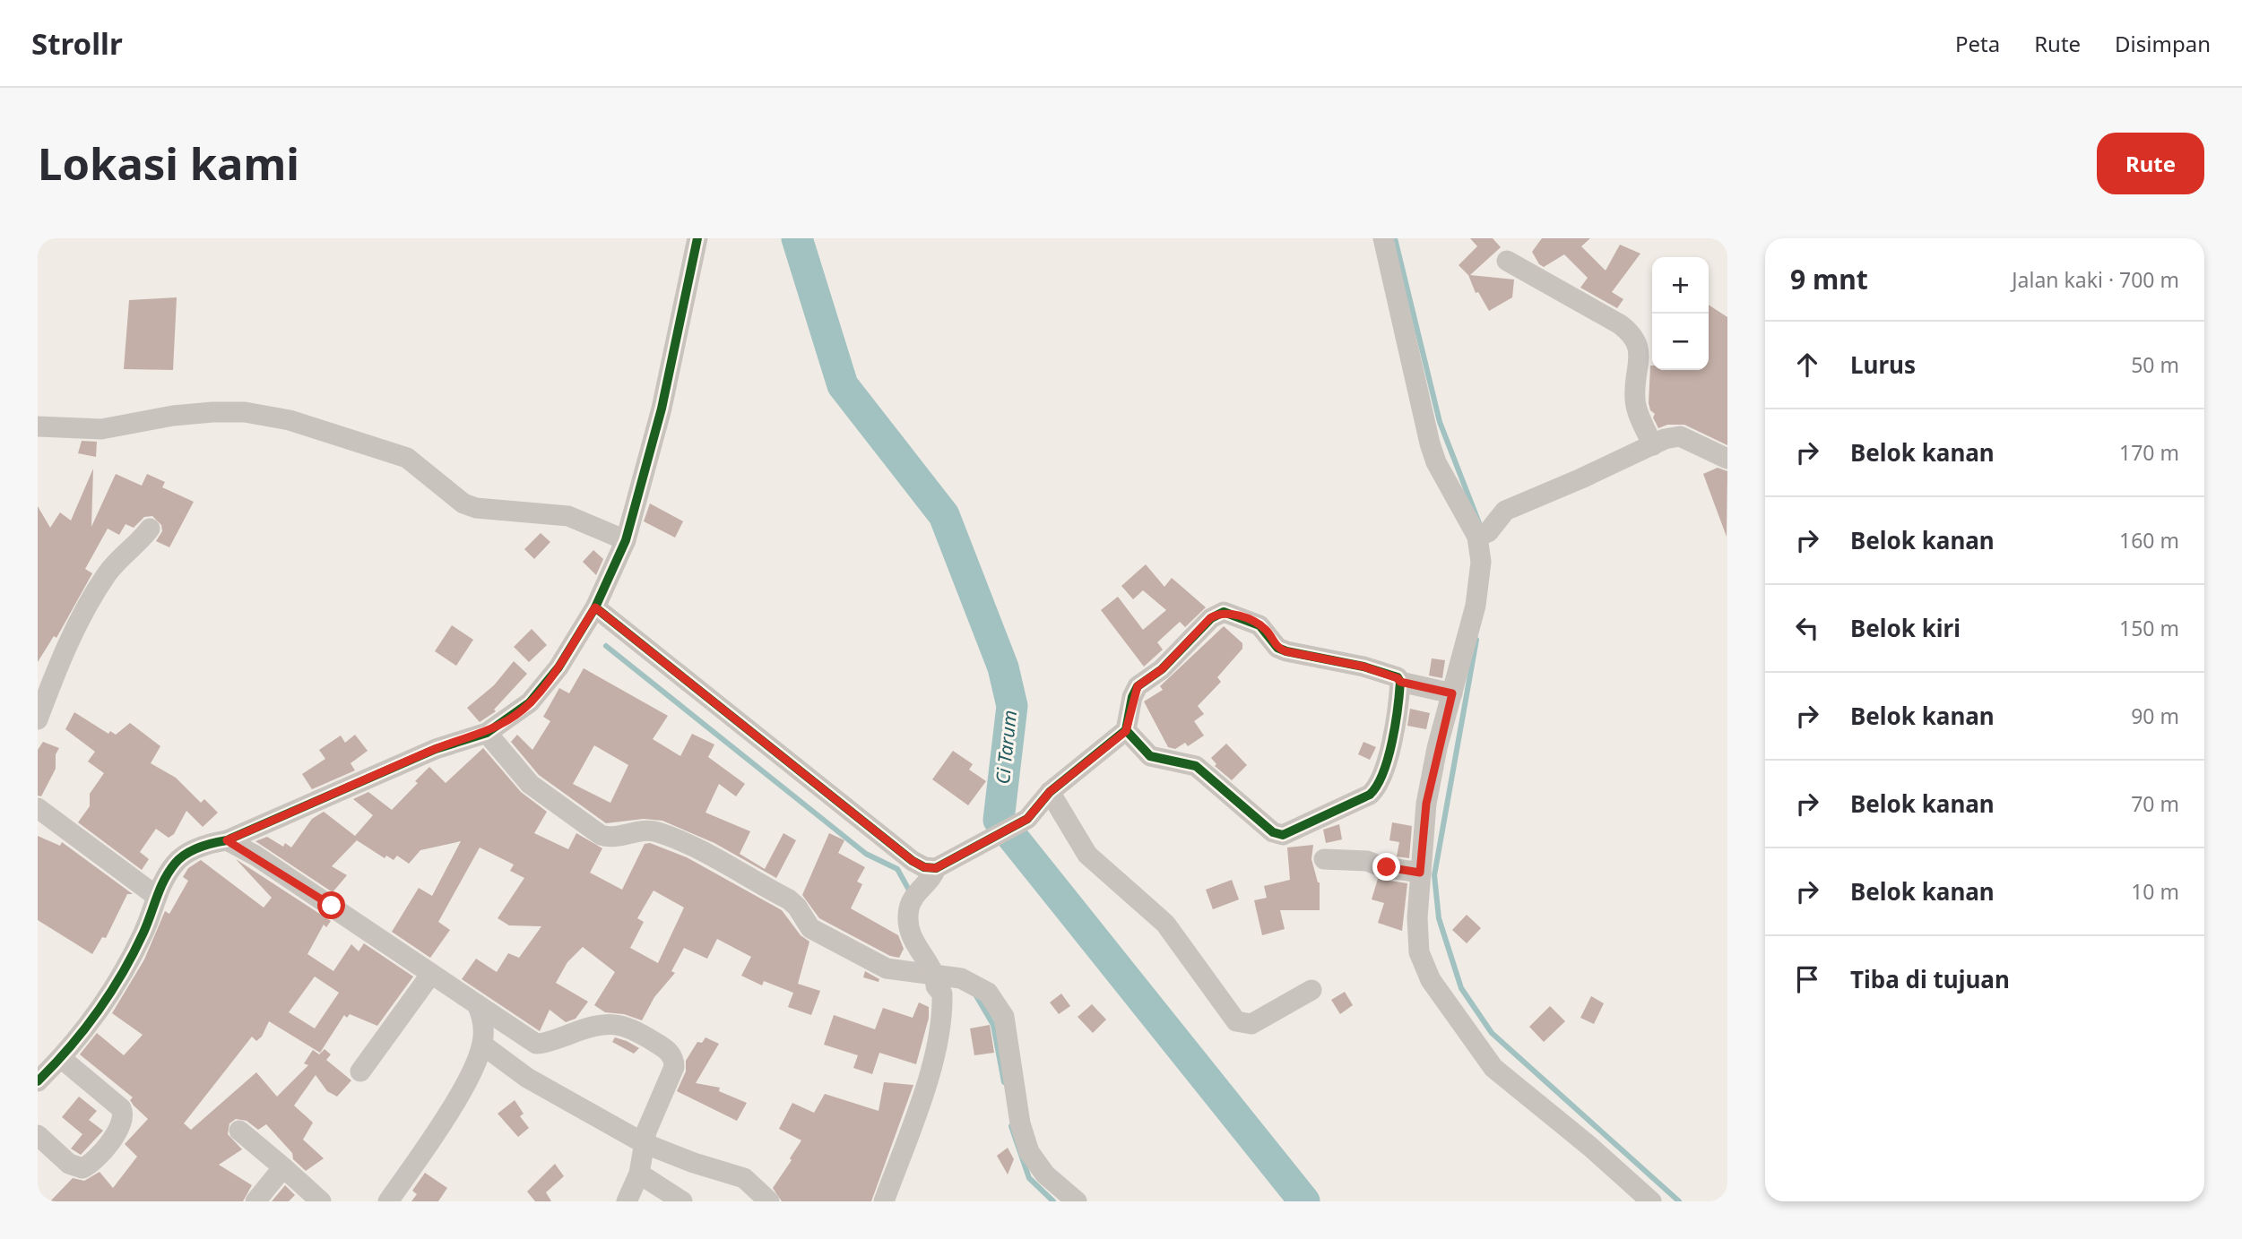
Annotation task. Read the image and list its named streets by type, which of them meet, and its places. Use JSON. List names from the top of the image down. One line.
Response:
{"water":["Ci Tarum"],"page":{"header":"Strollr","nav":["Peta","Rute","Disimpan"],"buttons":"Rute","title":"Lokasi kami","heading":["9 mnt","Jalan kaki · 700 m"],"map_buttons":["+","−"],"list":[["Lurus","50 m"],["Belok kanan","170 m"],["Belok kanan","160 m"],["Belok kiri","150 m"],["Belok kanan","90 m"],["Belok kanan","70 m"],["Belok kanan","10 m"],"Tiba di tujuan"]}}
